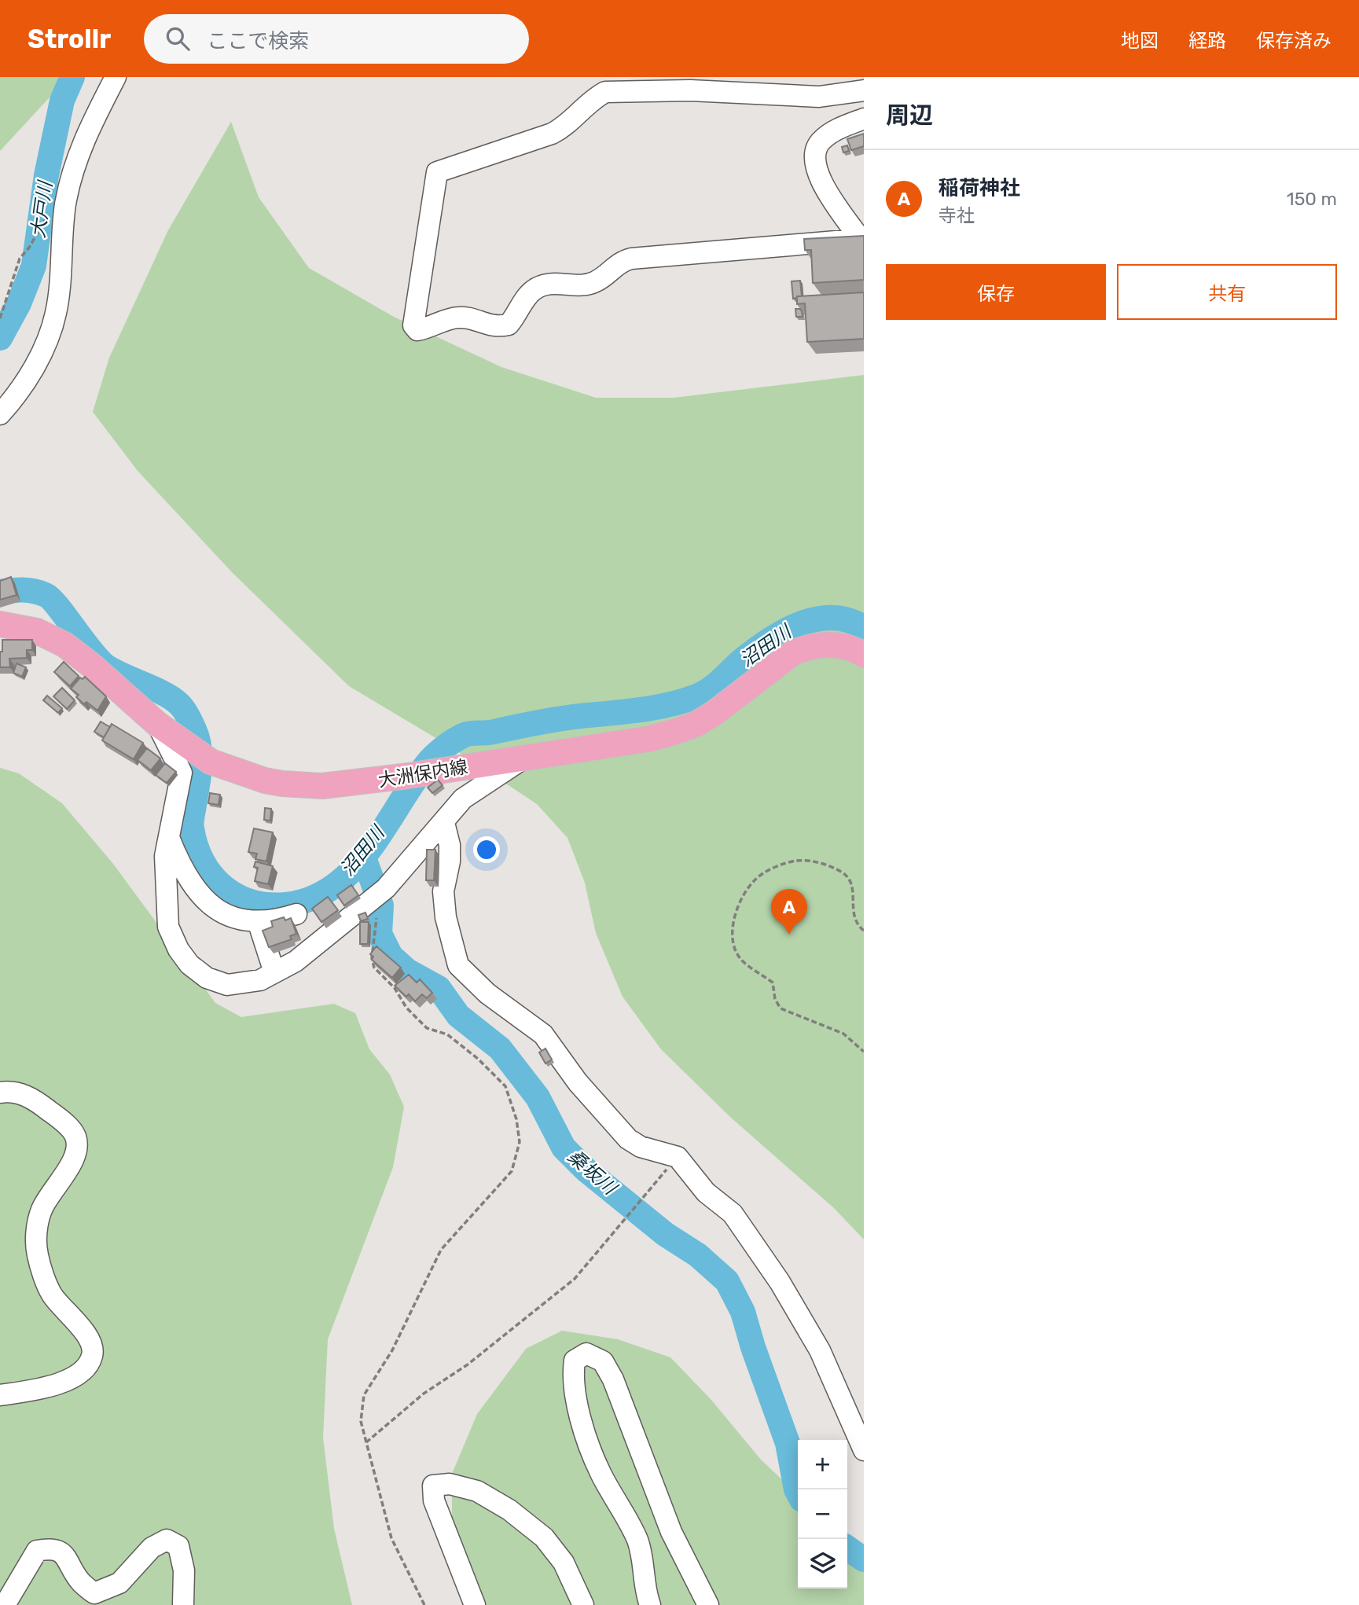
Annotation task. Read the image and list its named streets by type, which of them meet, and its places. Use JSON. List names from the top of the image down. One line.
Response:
{"streets":{"main road":["大洲保内線"]},"water":["大戸川","沼田川","桑坂川"],"page":{"header":"Strollr","search":"ここで検索","nav":["地図","経路","保存済み"],"heading":"周辺","list":[{"mark":"A","name":"稲荷神社","note":"寺社","value":"150 m"}],"buttons":["保存","共有"],"pins":"A","map_buttons":["+","−"]}}
